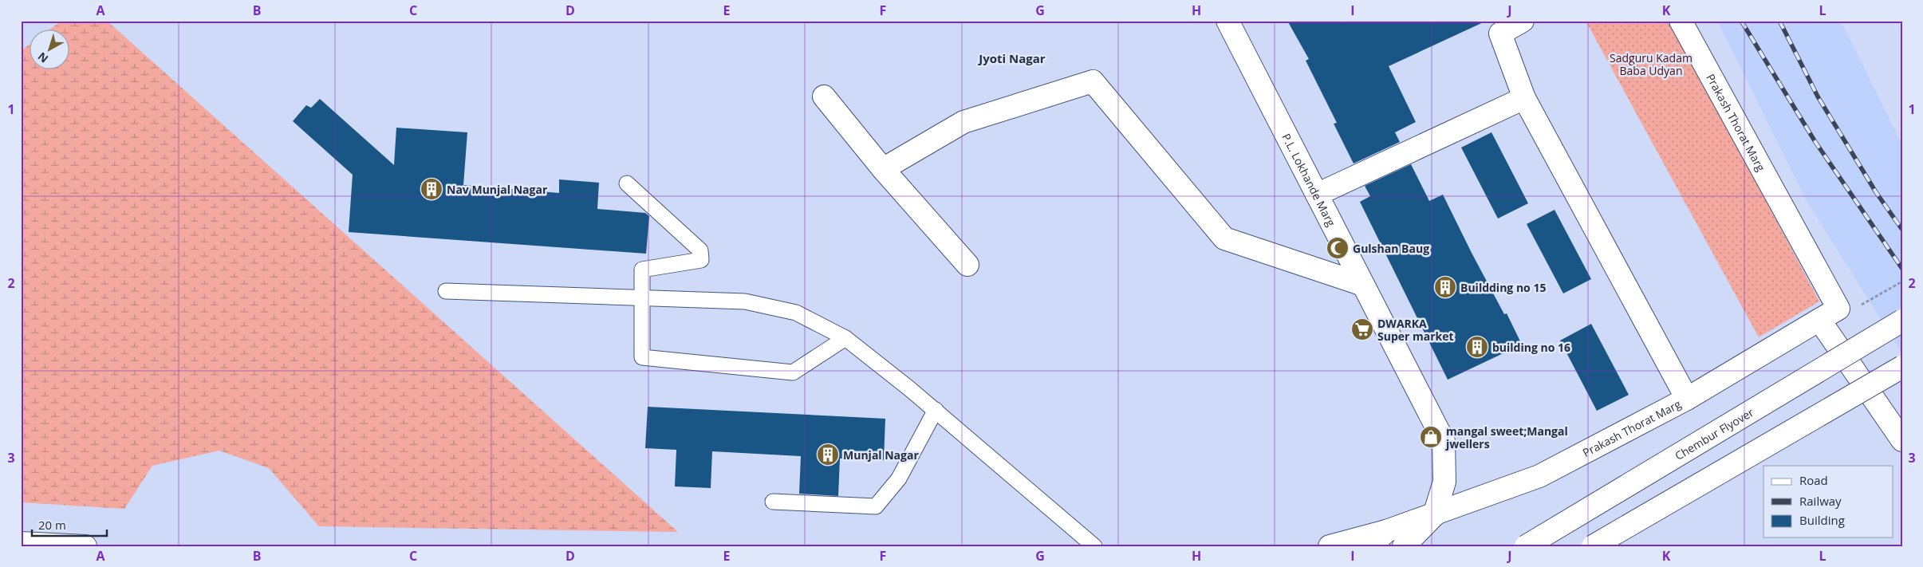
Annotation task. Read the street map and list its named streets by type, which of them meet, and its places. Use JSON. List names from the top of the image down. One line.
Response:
{"streets":{"main road":["Prakash Thorat Marg","P.L. Lokhande Marg","Chembur Flyover"]},"crossings":[["Prakash Thorat Marg","P.L. Lokhande Marg"]],"districts":["Jyoti Nagar"],"parks":["Sadguru Kadam Baba Udyan"],"places":{"building":["Nav Munjal Nagar","Buildding no 15","building no 16","Munjal Nagar"],"mosque":["Gulshan Baug"],"supermarket":["DWARKA Super market"],"shop":["mangal sweet;Mangal jwellers"]},"legend":["Road","Railway","Building"],"scale_bar":"20 m","north":"bottom left","grid":{"columns":["A","B","C","D","E","F","G","H","I","J","K","L"],"rows":["1","2","3"]}}
